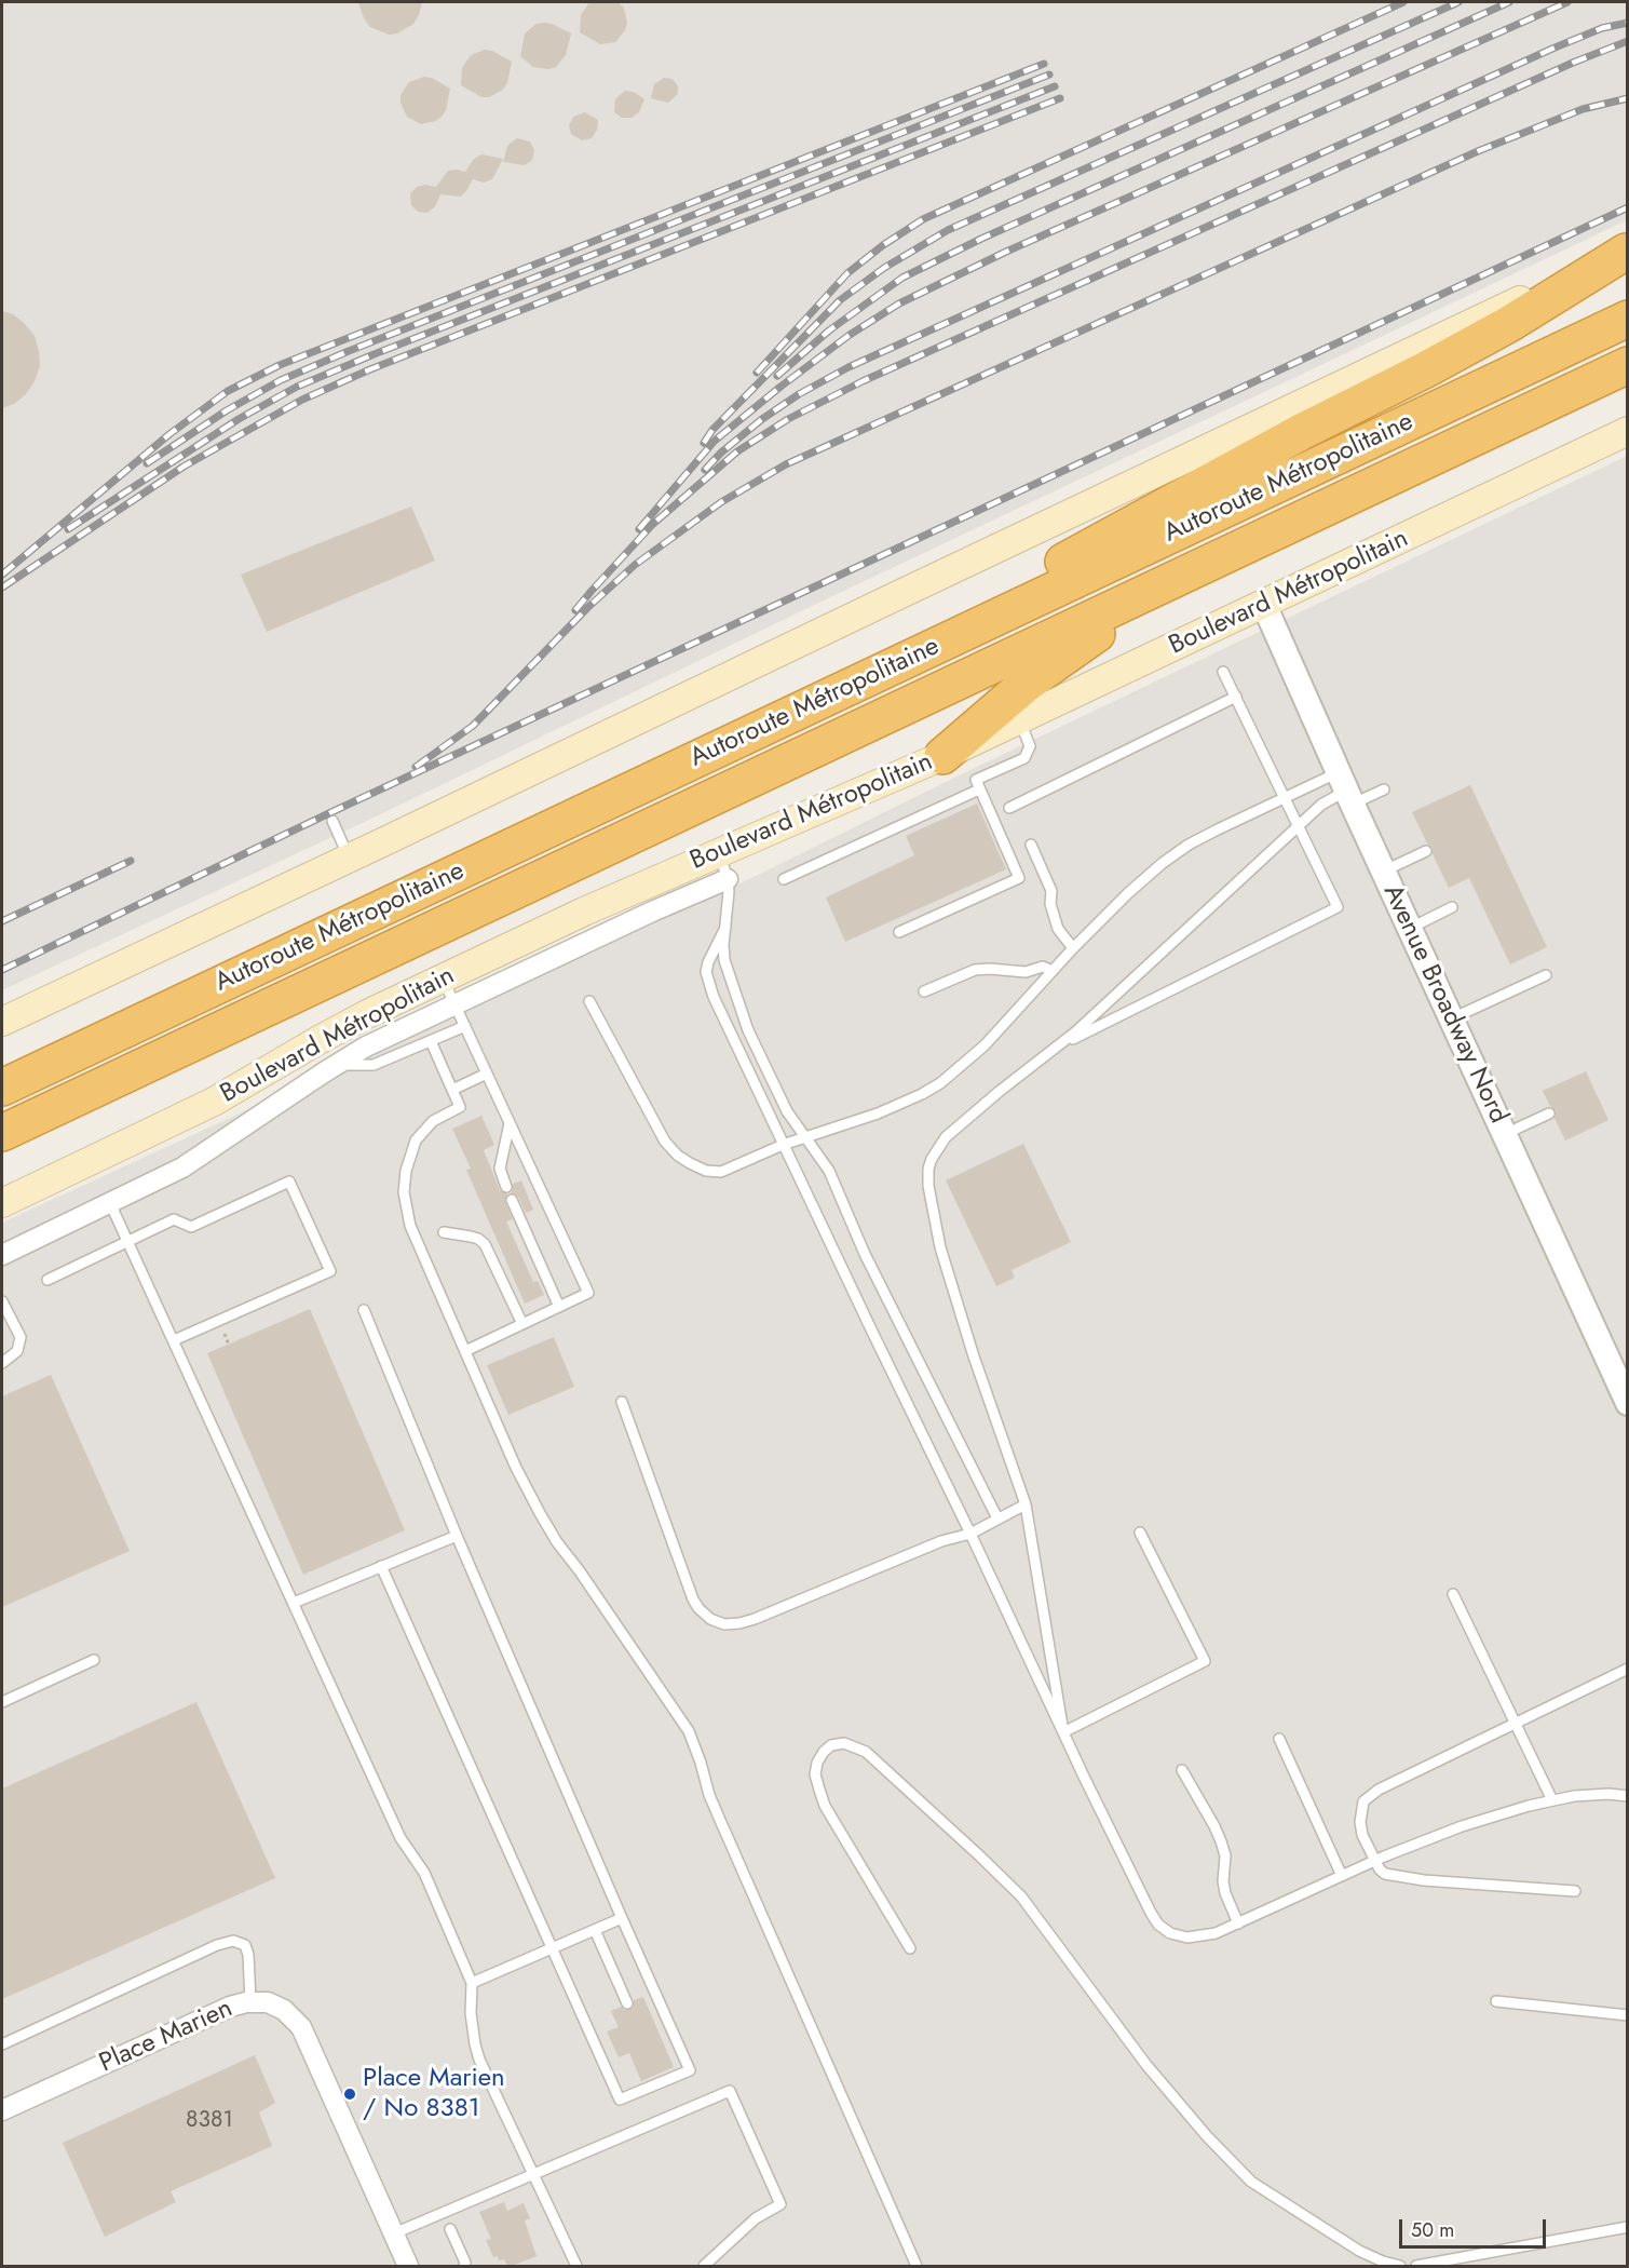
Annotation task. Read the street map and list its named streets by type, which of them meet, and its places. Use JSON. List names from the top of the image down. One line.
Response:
{"streets":{"highway":["Autoroute Métropolitaine"],"main road":["Boulevard Métropolitain"],"street":["Avenue Broadway Nord","Place Marien"]},"crossings":[["Boulevard Métropolitain","Avenue Broadway Nord"]],"places":["Place Marien / No 8381"],"house_numbers":["8381"],"scale_bar":"50 m"}
